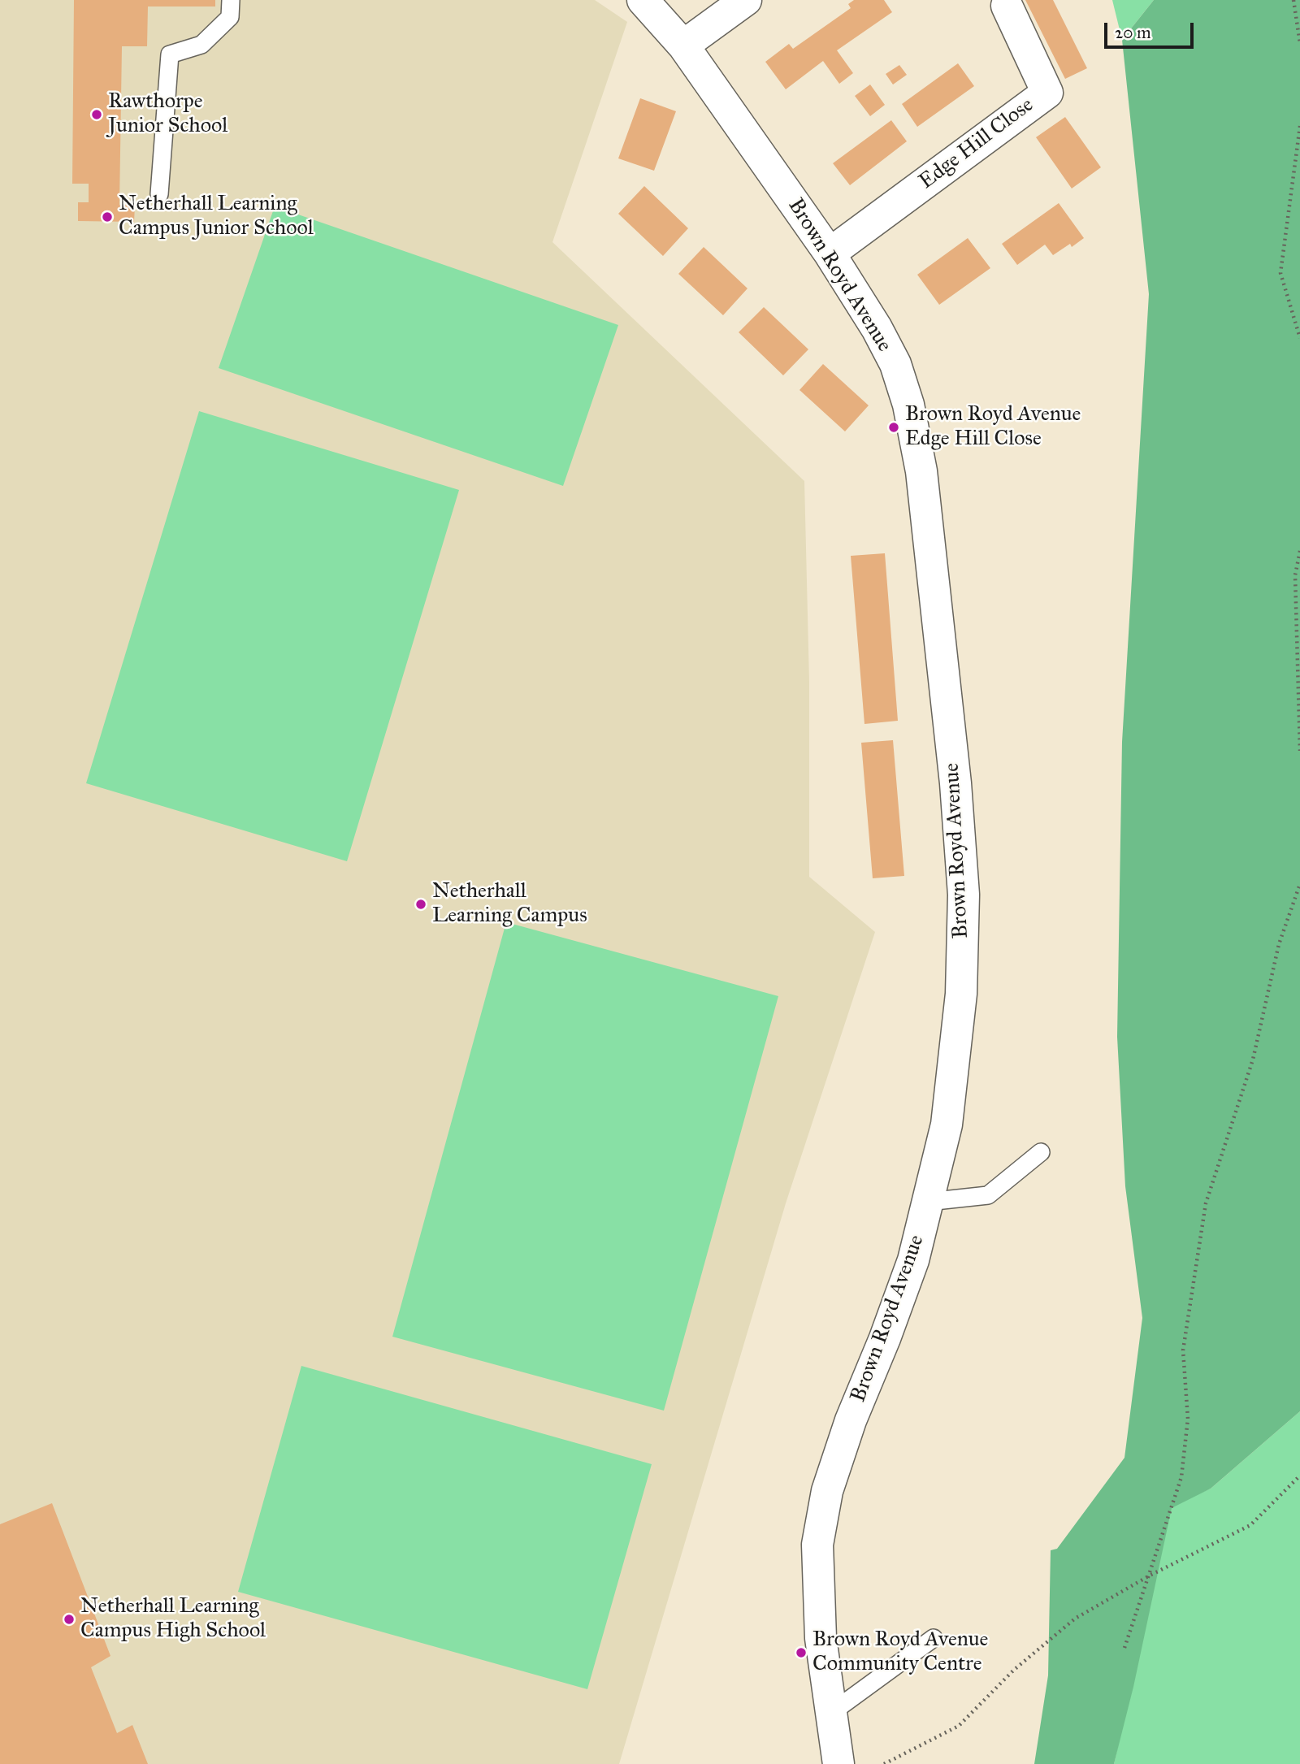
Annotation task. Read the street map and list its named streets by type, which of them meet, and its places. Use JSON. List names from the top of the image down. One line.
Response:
{"streets":{"street":["Edge Hill Close","Brown Royd Avenue"]},"crossings":[["Edge Hill Close","Brown Royd Avenue"]],"places":["Rawthorpe Junior School","Netherhall Learning Campus Junior School","Brown Royd Avenue Edge Hill Close","Netherhall Learning Campus","Netherhall Learning Campus High School","Brown Royd Avenue Community Centre"],"scale_bar":"20 m"}
